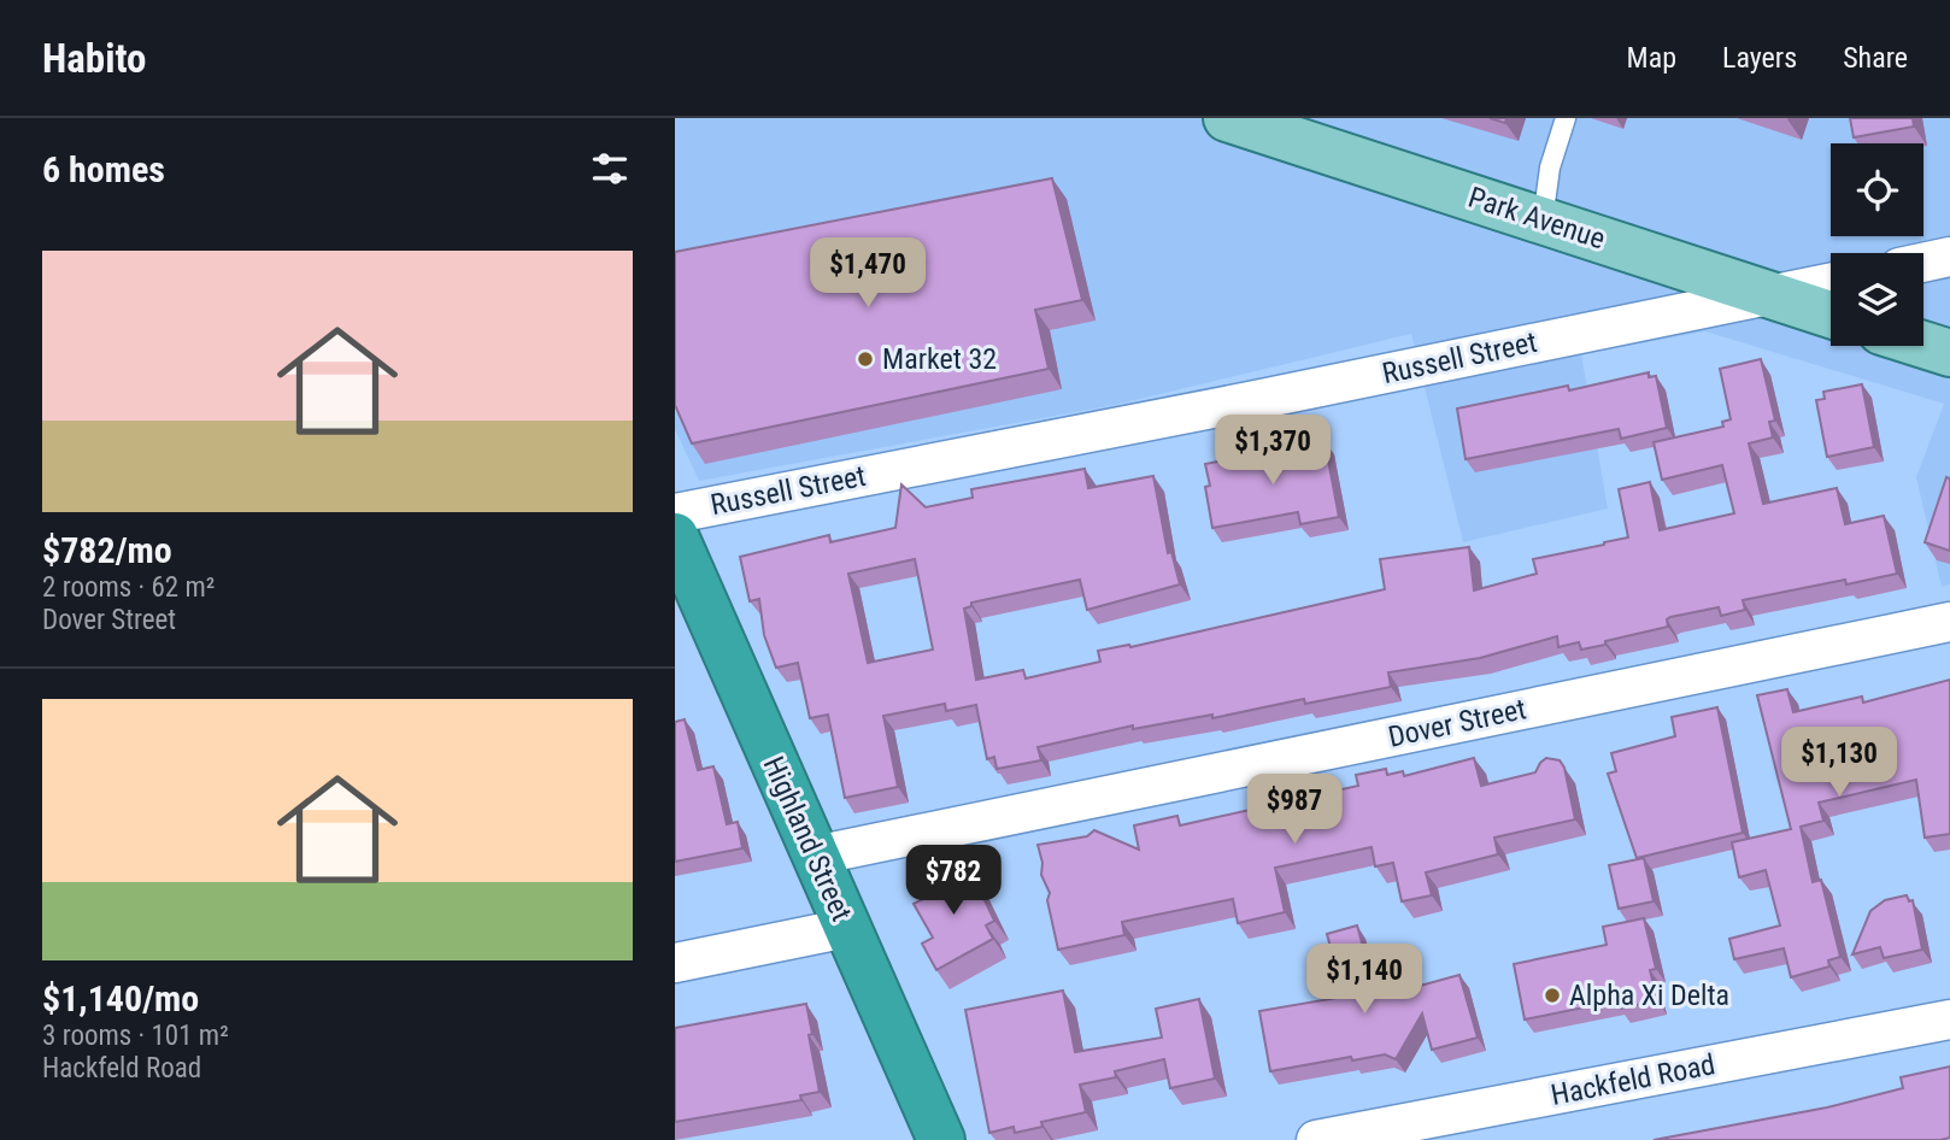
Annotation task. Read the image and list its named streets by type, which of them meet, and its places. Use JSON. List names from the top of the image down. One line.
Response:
{"streets":{"highway":["Highland Street"],"main road":["Park Avenue"],"street":["Russell Street","Dover Street","Hackfeld Road"]},"crossings":[["Park Avenue","Russell Street"],["Dover Street","Highland Street"]],"places":["Market 32","Alpha Xi Delta"],"page":{"header":"Habito","nav":["Map","Layers","Share"],"heading":"6 homes","list":[{"name":"$782/mo","note":"2 rooms · 62 m² · Dover Street"},{"name":"$1,140/mo","note":"3 rooms · 101 m² · Hackfeld Road"}],"price":["$1,470","$1,370","$1,130","$987","$782","$1,140"]}}
